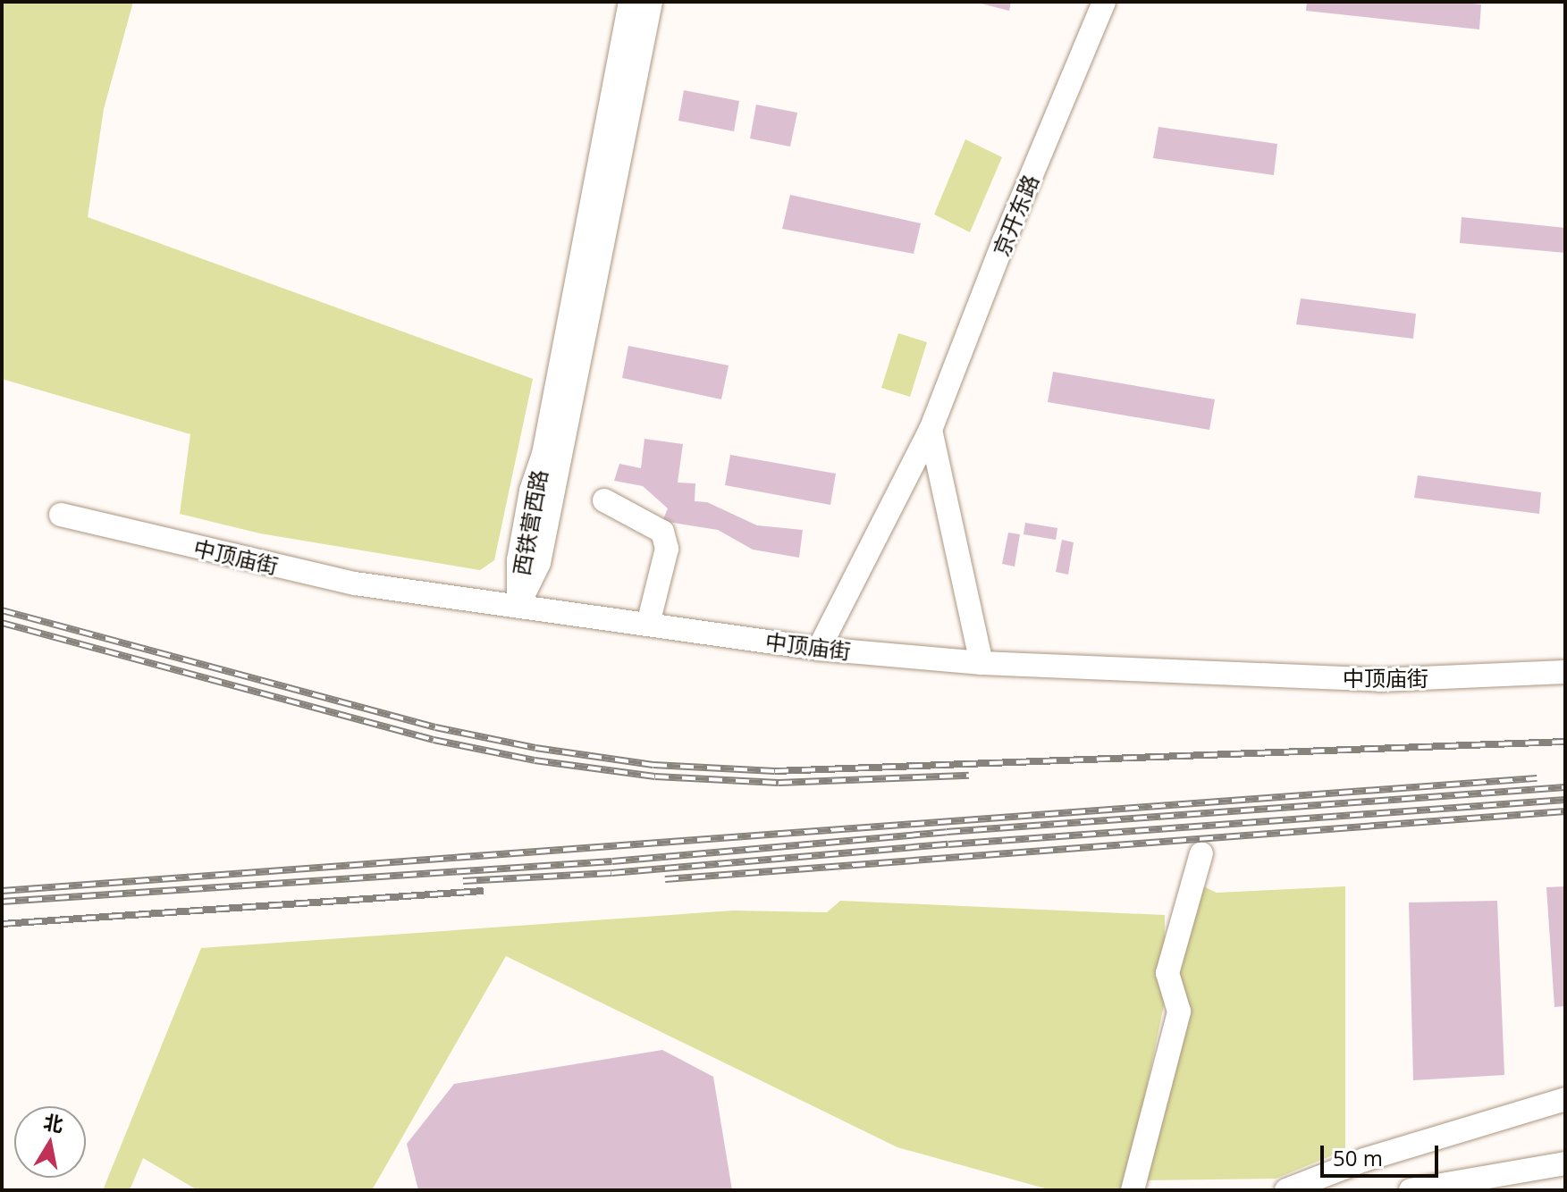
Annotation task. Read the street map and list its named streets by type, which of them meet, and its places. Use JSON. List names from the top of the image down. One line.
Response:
{"streets":{"street":["京开东路","西铁营西路","中顶庙街"]},"crossings":[["西铁营西路","中顶庙街"]],"scale_bar":"50 m","north":"top"}
